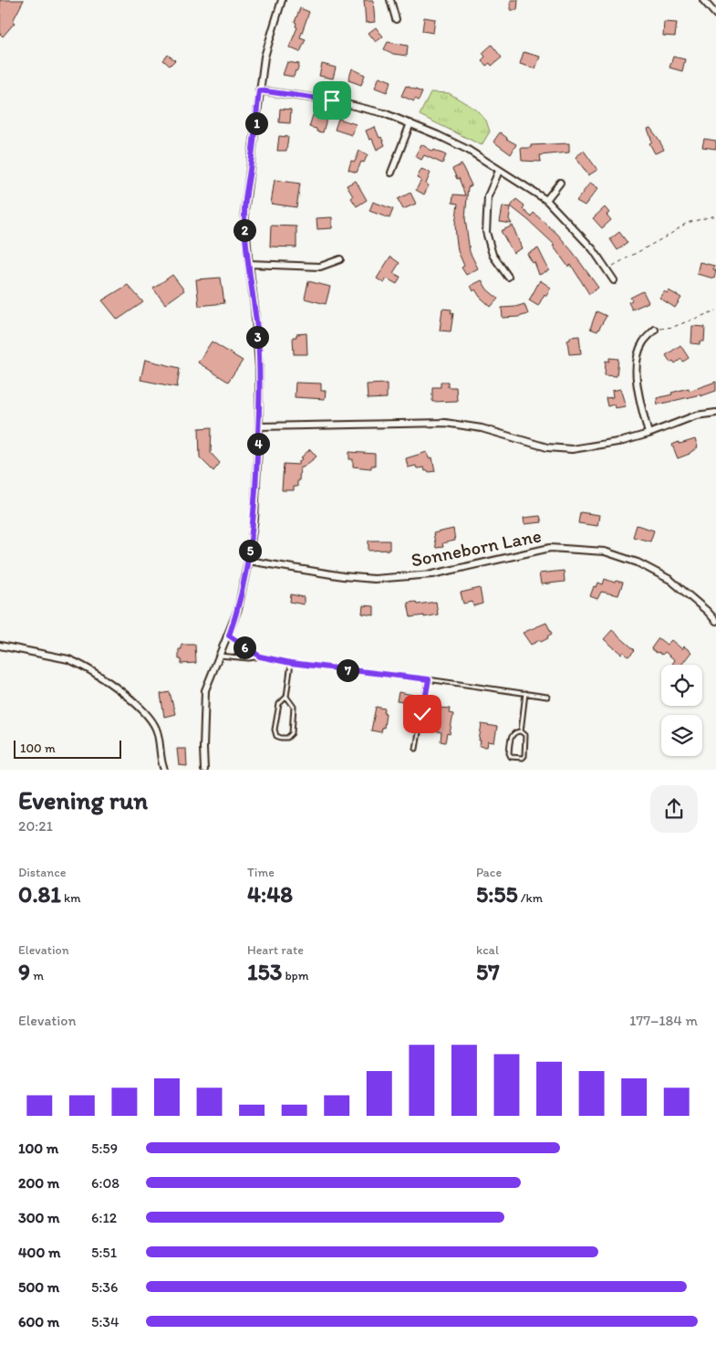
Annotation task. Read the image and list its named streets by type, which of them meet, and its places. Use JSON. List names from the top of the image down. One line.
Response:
{"streets":{"street":["Sonneborn Lane"]},"scale_bar":"100 m","page":{"pins":["1","2","3","4","5","6","7"],"scale":"100 m","heading":["Evening run","20:21"],"stats":[["Distance","0.81 km"],["Time","4:48"],["Pace","5:55 /km"],["Elevation","9 m"],["Heart rate","153 bpm"],["kcal","57"]],"chart":["Elevation","177–184 m"],"list":[{"name":"100 m","note":"5:59"},{"name":"200 m","note":"6:08"},{"name":"300 m","note":"6:12"},{"name":"400 m","note":"5:51"},{"name":"500 m","note":"5:36"},{"name":"600 m","note":"5:34"}]}}
